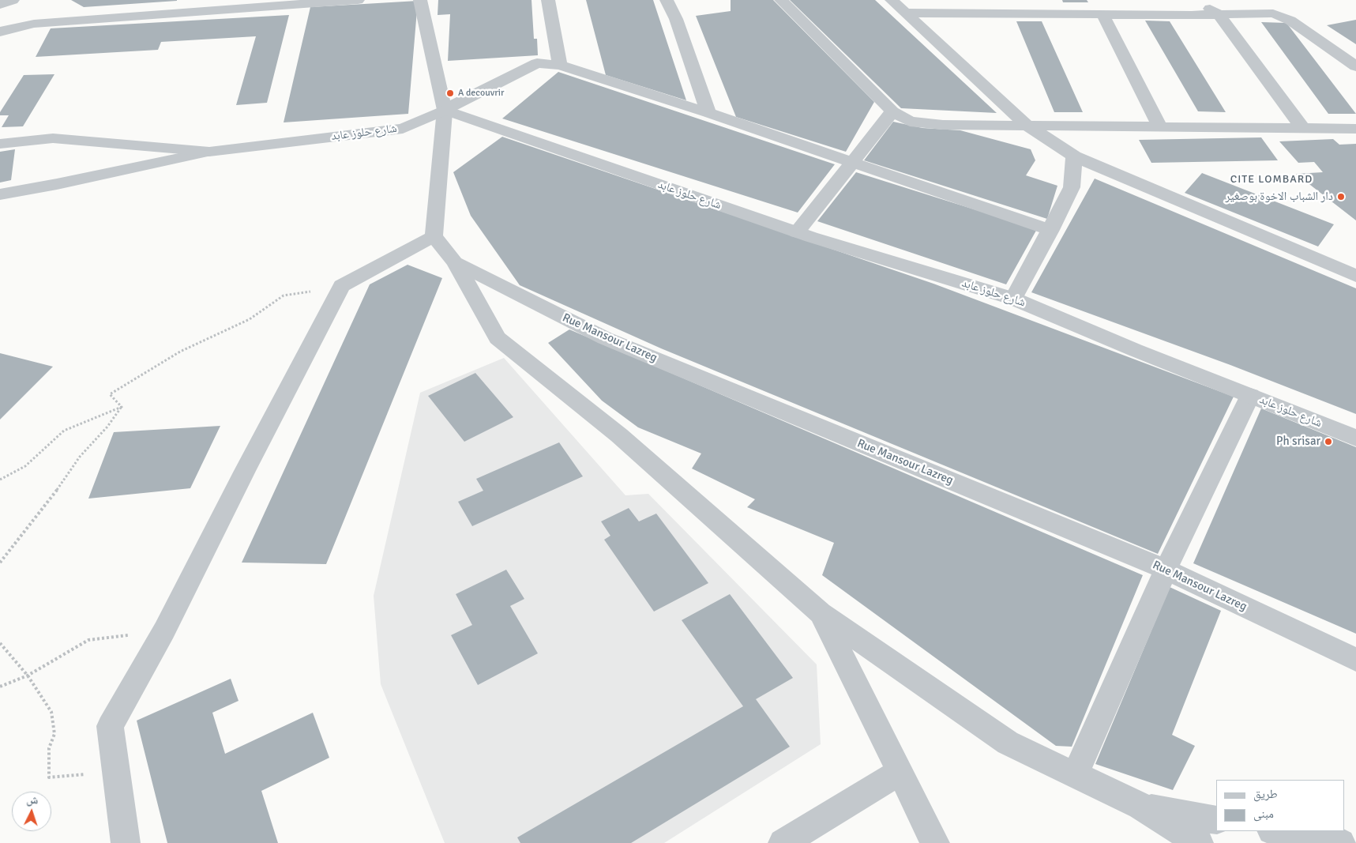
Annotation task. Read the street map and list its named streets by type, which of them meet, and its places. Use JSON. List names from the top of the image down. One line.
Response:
{"streets":{"street":["شارع حلوز عابد","Rue Mansour Lazreg"]},"districts":["CITE LOMBARD"],"places":["A decouvrir","دار الشباب الاخوة بوصغير","Ph srisar"],"legend":["طريق","مبنى"],"north":"top"}
